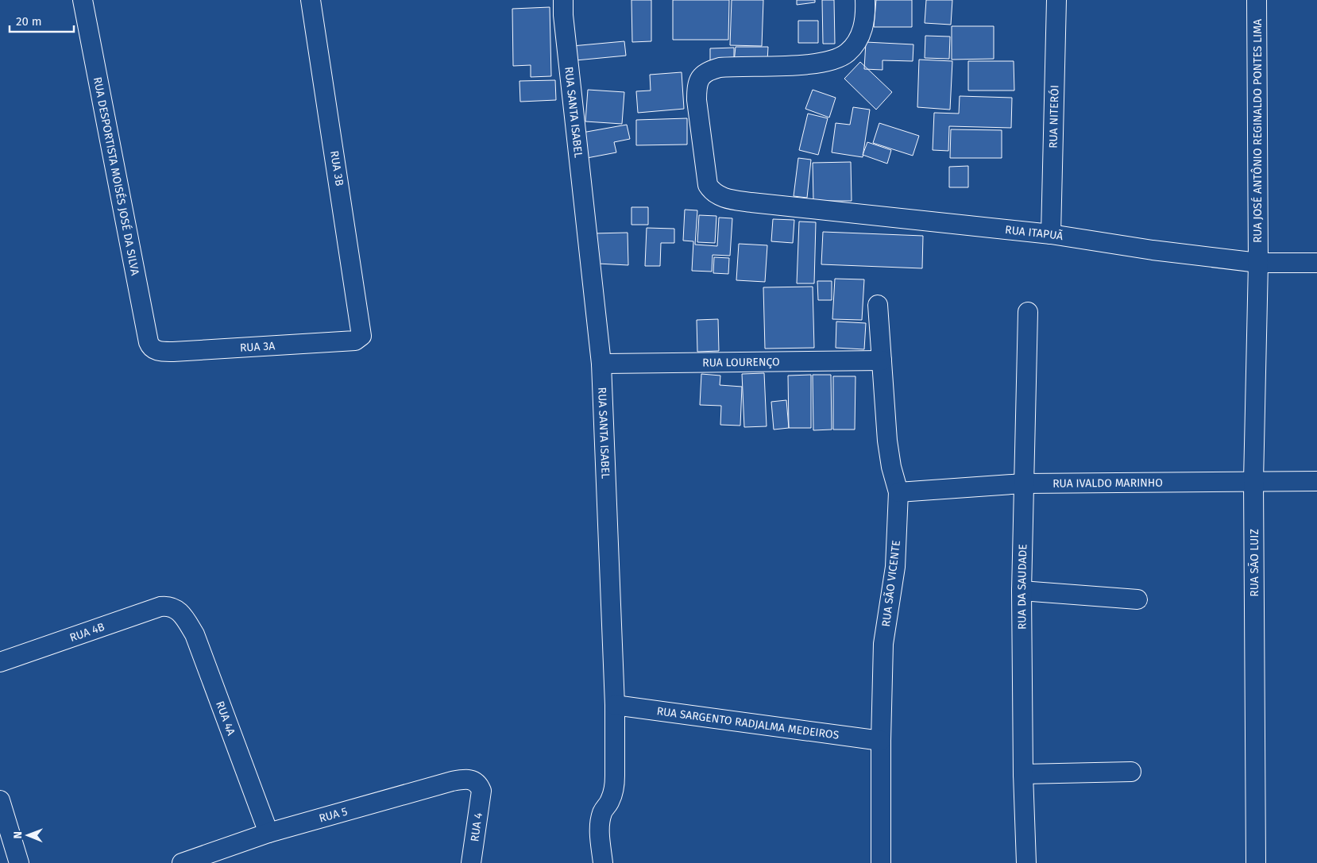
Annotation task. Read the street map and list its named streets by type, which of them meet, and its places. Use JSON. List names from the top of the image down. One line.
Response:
{"streets":{"street":["RUA SANTA ISABEL","RUA NITERÓI","RUA JOSÉ ANTÔNIO REGINALDO PONTES LIMA","RUA 3B","RUA DESPORTISTA MOISÉS JOSÉ DA SILVA","RUA ITAPUÃ","RUA 3A","RUA LOURENÇO","RUA IVALDO MARINHO","RUA SÃO LUIZ","RUA SÃO VICENTE","RUA DA SAUDADE","RUA 4B","RUA 4A","RUA SARGENTO RADJALMA MEDEIROS","RUA 5","RUA 4"]},"crossings":[["RUA SANTA ISABEL","RUA LOURENÇO"],["RUA SANTA ISABEL","RUA SARGENTO RADJALMA MEDEIROS"],["RUA NITERÓI","RUA ITAPUÃ"],["RUA JOSÉ ANTÔNIO REGINALDO PONTES LIMA","RUA ITAPUÃ"],["RUA JOSÉ ANTÔNIO REGINALDO PONTES LIMA","RUA SÃO LUIZ"],["RUA 3B","RUA 3A"],["RUA DESPORTISTA MOISÉS JOSÉ DA SILVA","RUA 3A"],["RUA ITAPUÃ","RUA SÃO LUIZ"],["RUA LOURENÇO","RUA SÃO VICENTE"],["RUA IVALDO MARINHO","RUA SÃO LUIZ"],["RUA IVALDO MARINHO","RUA SÃO VICENTE"],["RUA IVALDO MARINHO","RUA DA SAUDADE"],["RUA SÃO VICENTE","RUA SARGENTO RADJALMA MEDEIROS"],["RUA 4B","RUA 4A"],["RUA 4A","RUA 5"],["RUA 5","RUA 4"]],"scale_bar":"20 m","north":"left"}
